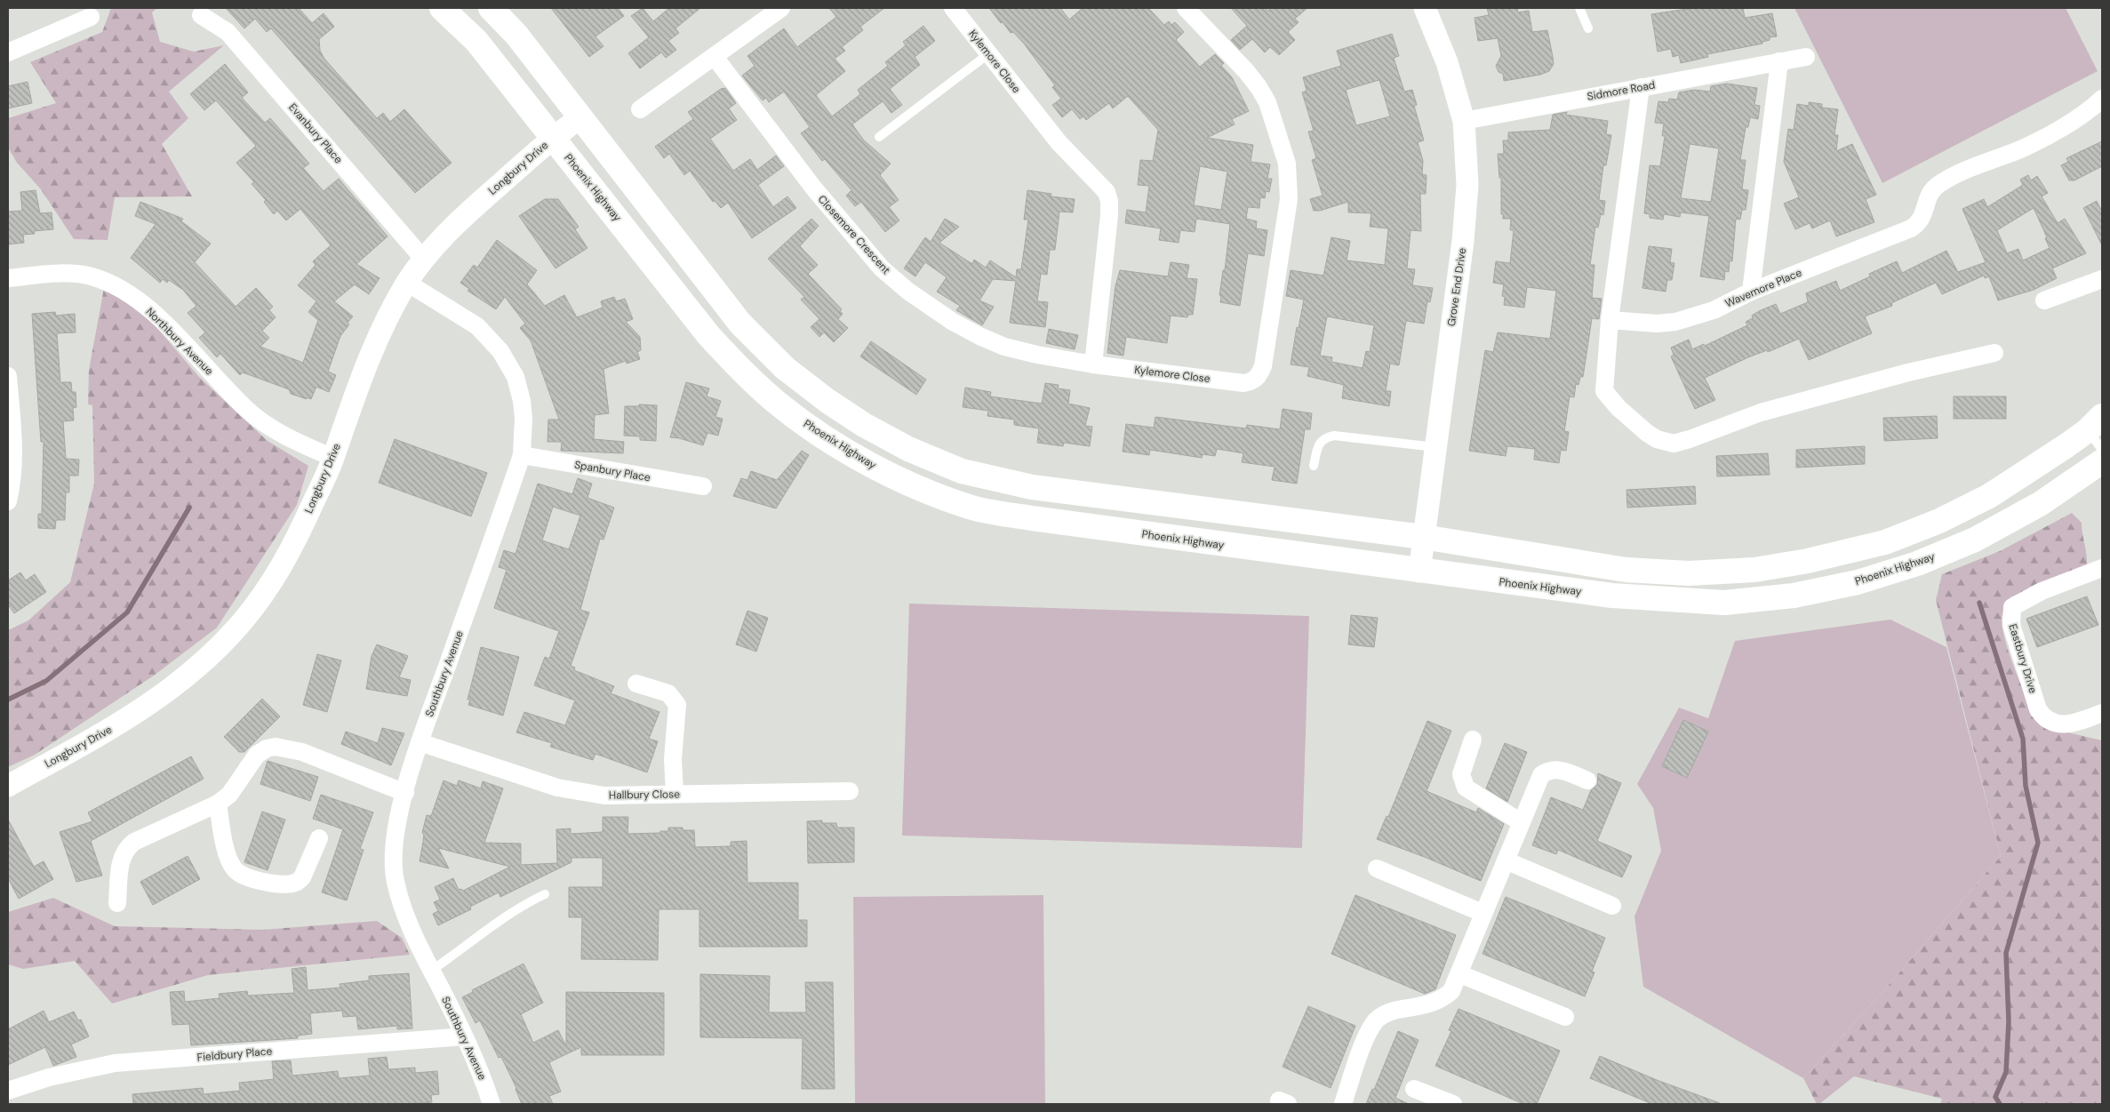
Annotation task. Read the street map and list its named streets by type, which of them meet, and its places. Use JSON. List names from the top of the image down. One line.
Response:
{"streets":{"main road":["Phoenix Highway"],"street":["Kylemore Close","Sidmore Road","Evanbury Place","Longbury Drive","Closemore Crescent","Grove End Drive","Wavemore Place","Northbury Avenue","Spanbury Place","Eastbury Drive","Southbury Avenue","Hallbury Close","Fieldbury Place"]},"crossings":[["Kylemore Close","Closemore Crescent"],["Sidmore Road","Grove End Drive"],["Evanbury Place","Longbury Drive"],["Longbury Drive","Phoenix Highway"],["Longbury Drive","Northbury Avenue"],["Longbury Drive","Southbury Avenue"],["Phoenix Highway","Grove End Drive"],["Spanbury Place","Southbury Avenue"],["Southbury Avenue","Hallbury Close"],["Southbury Avenue","Fieldbury Place"]]}
